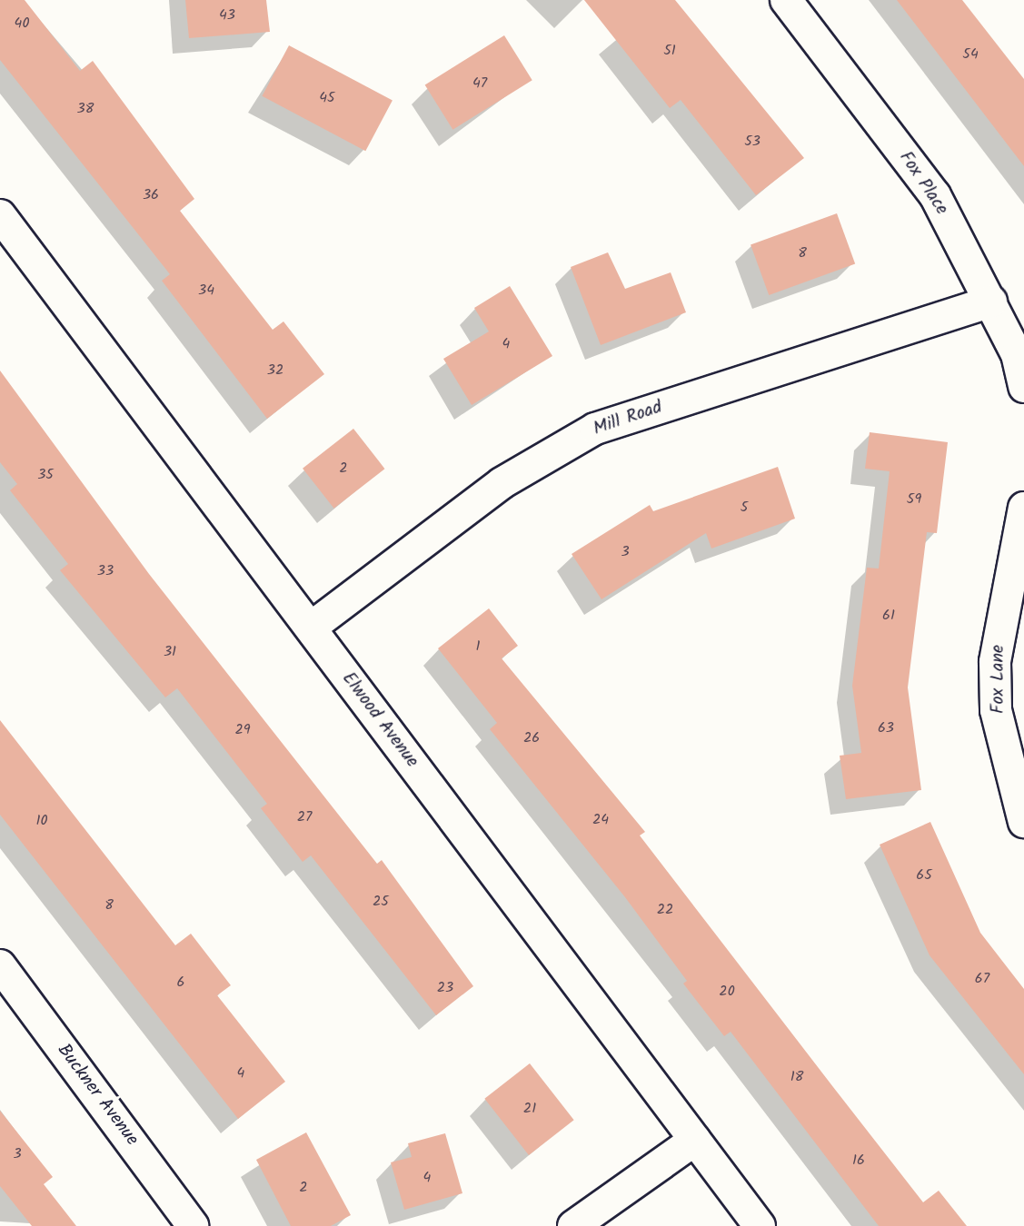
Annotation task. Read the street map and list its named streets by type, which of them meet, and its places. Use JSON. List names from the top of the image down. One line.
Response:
{"streets":{"street":["Fox Place","Mill Road","Fox Lane","Elwood Avenue","Buckner Avenue"]},"crossings":[["Fox Place","Mill Road"],["Mill Road","Elwood Avenue"]],"house_numbers":["43","40","51","54","47","45","38","53","36","8","34","4","32","2","35","59","5","3","33","61","1","31","63","29","26","27","24","10","65","25","8","22","67","6","23","20","4","18","21","3","16","4","2"]}
